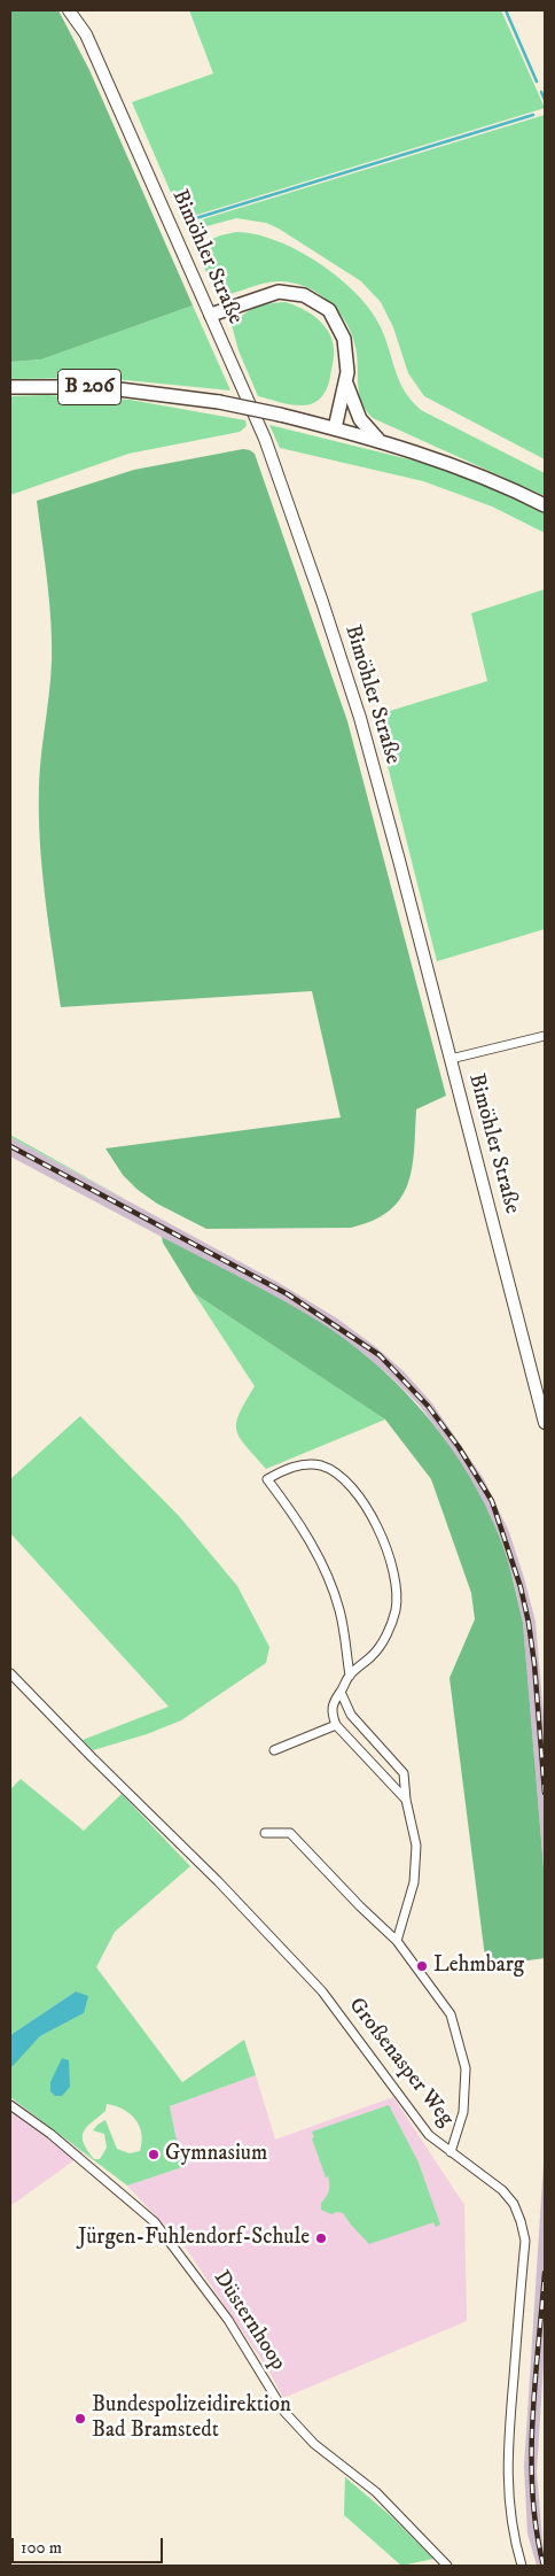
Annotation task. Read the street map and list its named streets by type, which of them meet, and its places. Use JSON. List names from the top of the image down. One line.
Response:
{"streets":{"main road":["B 206"],"street":["Bimöhler Straße","Großenasper Weg","Düsternhoop"]},"places":["Lehmbarg","Gymnasium","Jürgen-Fuhlendorf-Schule","Bundespolizeidirektion Bad Bramstedt"],"scale_bar":"100 m"}
